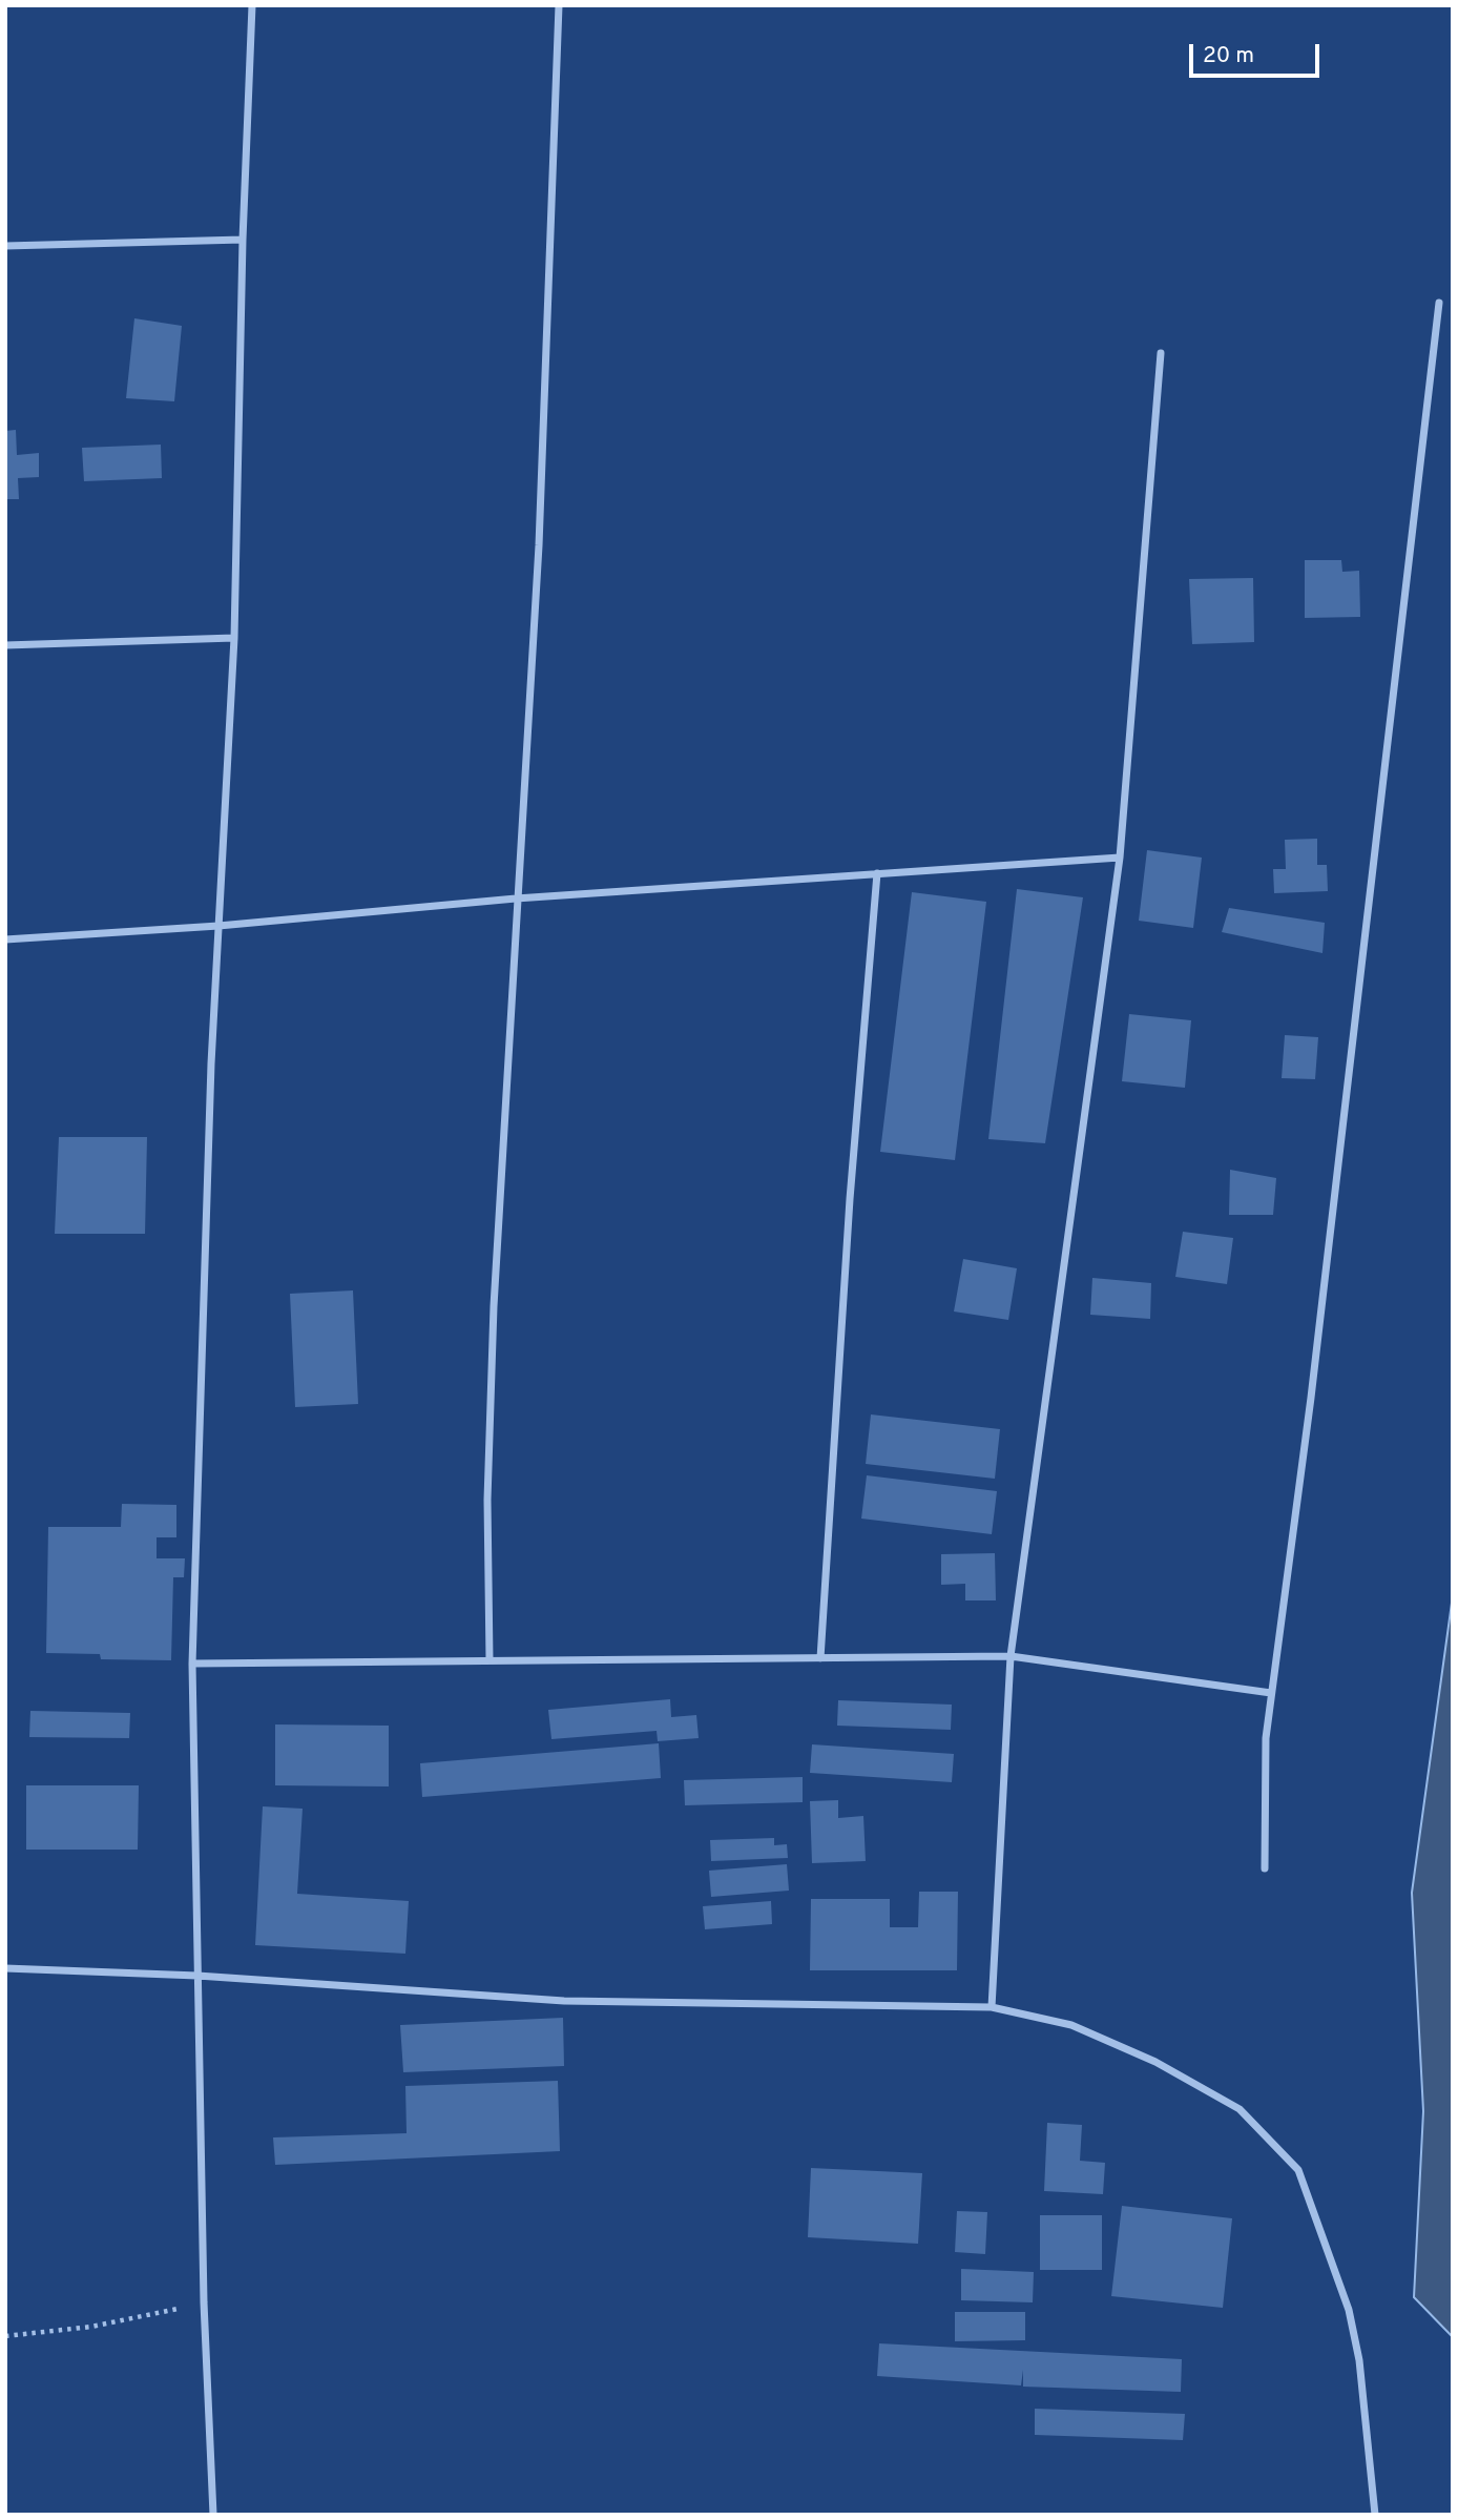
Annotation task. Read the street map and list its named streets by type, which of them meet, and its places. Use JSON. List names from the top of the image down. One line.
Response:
{"scale_bar":"20 m"}
